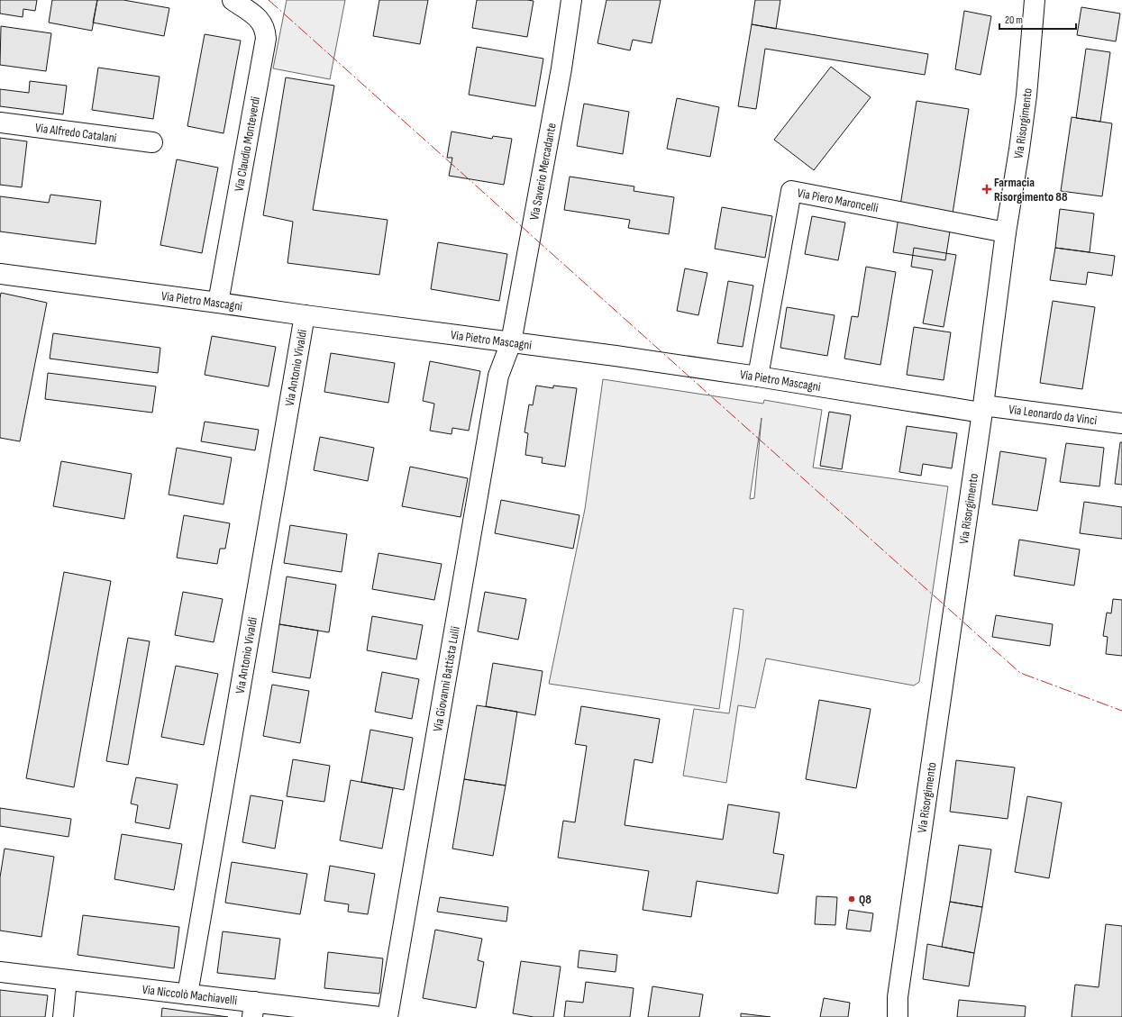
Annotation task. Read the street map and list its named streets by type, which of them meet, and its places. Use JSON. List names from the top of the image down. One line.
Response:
{"streets":{"street":["Via Risorgimento","Via Alfredo Catalani","Via Claudio Monteverdi","Via Saverio Mercadante","Via Piero Maroncelli","Via Pietro Mascagni","Via Antonio Vivaldi","Via Leonardo da Vinci","Via Giovanni Battista Lulli","Via Niccolò Machiavelli"]},"crossings":[["Via Risorgimento","Via Piero Maroncelli"],["Via Risorgimento","Via Pietro Mascagni"],["Via Risorgimento","Via Leonardo da Vinci"],["Via Claudio Monteverdi","Via Pietro Mascagni"],["Via Saverio Mercadante","Via Pietro Mascagni"],["Via Saverio Mercadante","Via Giovanni Battista Lulli"],["Via Piero Maroncelli","Via Pietro Mascagni"],["Via Pietro Mascagni","Via Antonio Vivaldi"],["Via Pietro Mascagni","Via Leonardo da Vinci"],["Via Pietro Mascagni","Via Giovanni Battista Lulli"],["Via Antonio Vivaldi","Via Niccolò Machiavelli"]],"places":{"health":["Farmacia Risorgimento 88"],"other":["Q8"]},"scale_bar":"20 m"}
